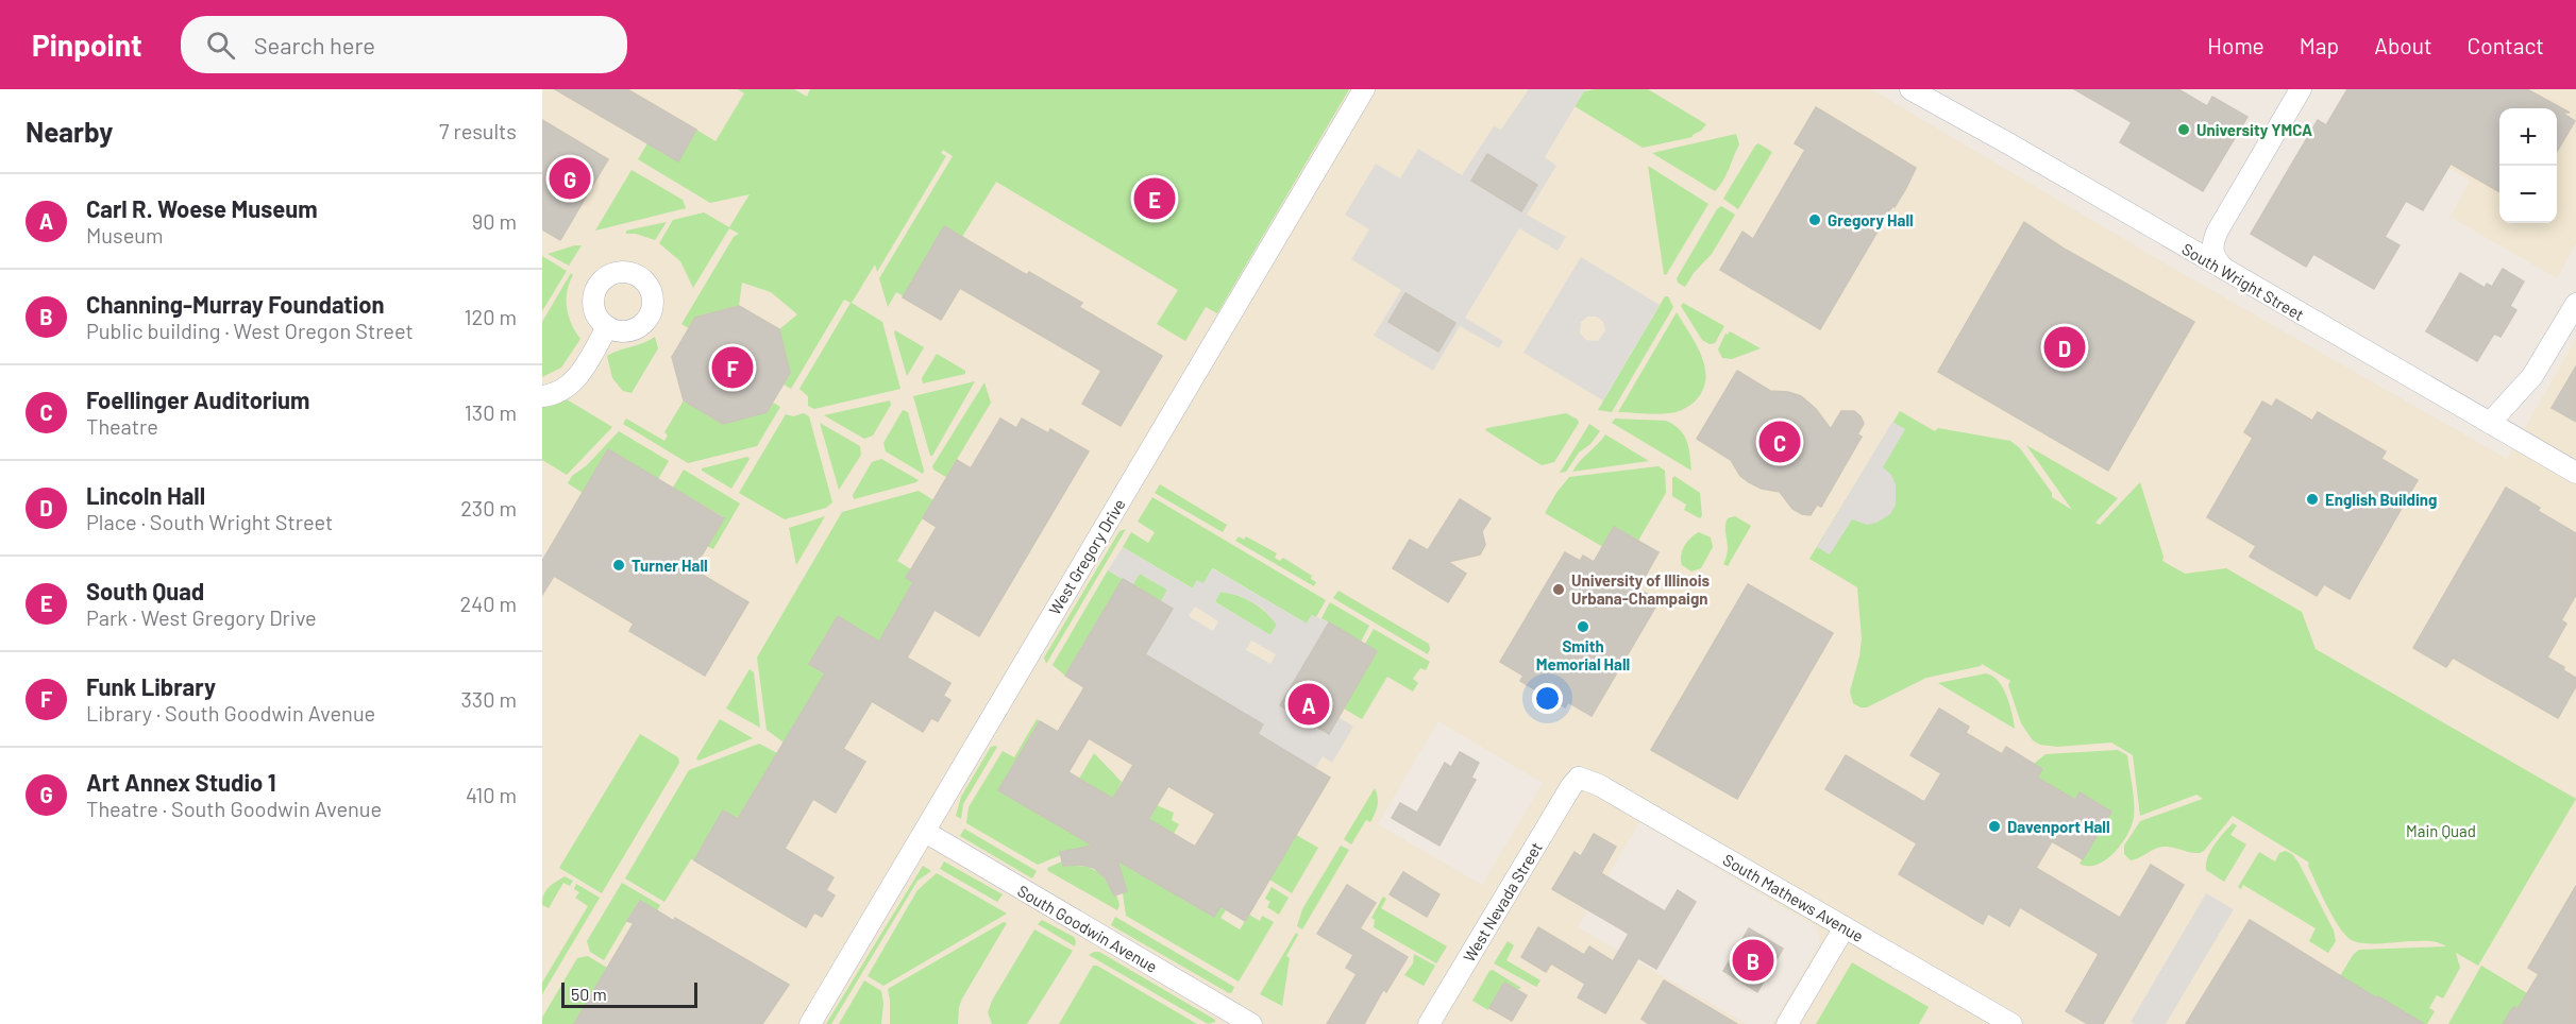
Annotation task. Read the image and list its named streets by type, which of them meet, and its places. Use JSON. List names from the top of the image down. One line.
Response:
{"streets":{"street":["South Wright Street","West Gregory Drive","South Mathews Avenue","West Nevada Street","South Goodwin Avenue"]},"crossings":[["West Gregory Drive","South Goodwin Avenue"],["South Mathews Avenue","West Nevada Street"]],"parks":["Main Quad"],"places":["University YMCA","Gregory Hall","English Building","Turner Hall","University of Illinois Urbana-Champaign","Smith Memorial Hall","Davenport Hall"],"scale_bar":"50 m","page":{"header":"Pinpoint","search":"Search here","nav":["Home","Map","About","Contact"],"heading":["Nearby","7 results"],"map_buttons":["+","−"],"pins":["G","E","D","F","C","A","B"],"list":[{"mark":"A","name":"Carl R. Woese Museum","note":"Museum","value":"90 m"},{"mark":"B","name":"Channing-Murray Foundation","note":"Public building · West Oregon Street","value":"120 m"},{"mark":"C","name":"Foellinger Auditorium","note":"Theatre","value":"130 m"},{"mark":"D","name":"Lincoln Hall","note":"Place · South Wright Street","value":"230 m"},{"mark":"E","name":"South Quad","note":"Park · West Gregory Drive","value":"240 m"},{"mark":"F","name":"Funk Library","note":"Library · South Goodwin Avenue","value":"330 m"},{"mark":"G","name":"Art Annex Studio 1","note":"Theatre · South Goodwin Avenue","value":"410 m"}],"scale":"50 m"}}
